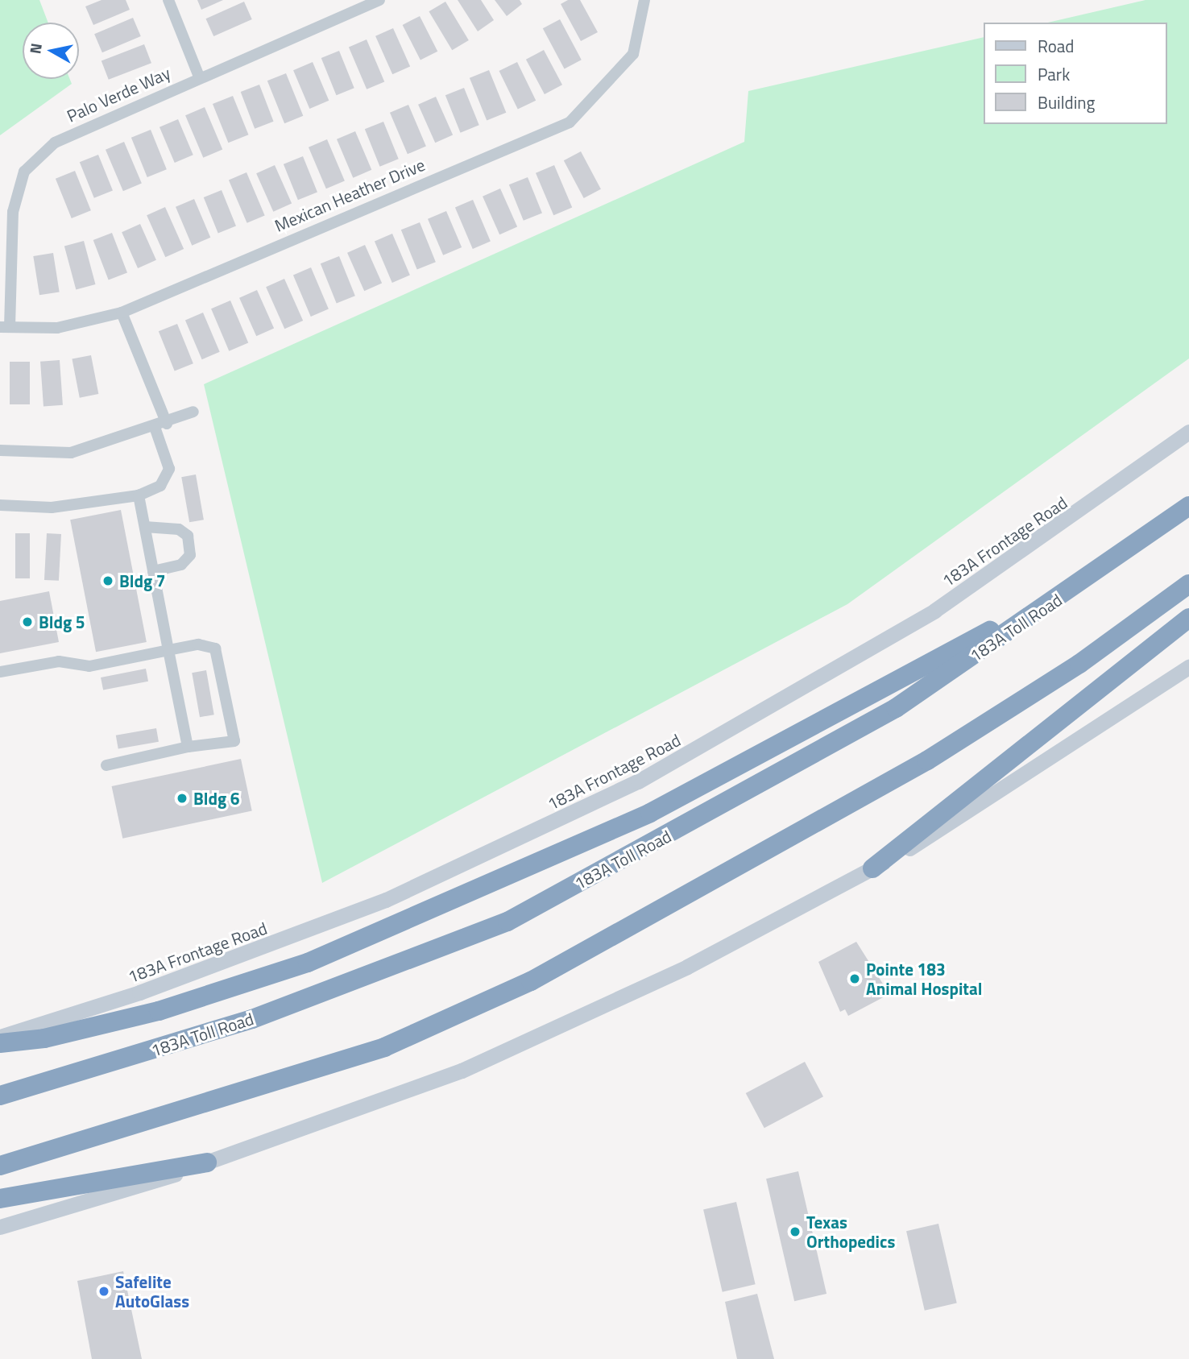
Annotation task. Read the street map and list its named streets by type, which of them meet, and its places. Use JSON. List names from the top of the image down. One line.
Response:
{"streets":{"highway":["183A Toll Road"],"main road":["183A Frontage Road"],"street":["Palo Verde Way","Mexican Heather Drive"]},"crossings":[["Palo Verde Way","Mexican Heather Drive"]],"places":["Bldg 7","Bldg 5","Bldg 6","Pointe 183 Animal Hospital","Texas Orthopedics","Safelite AutoGlass"],"legend":["Road","Park","Building"],"north":"left"}
